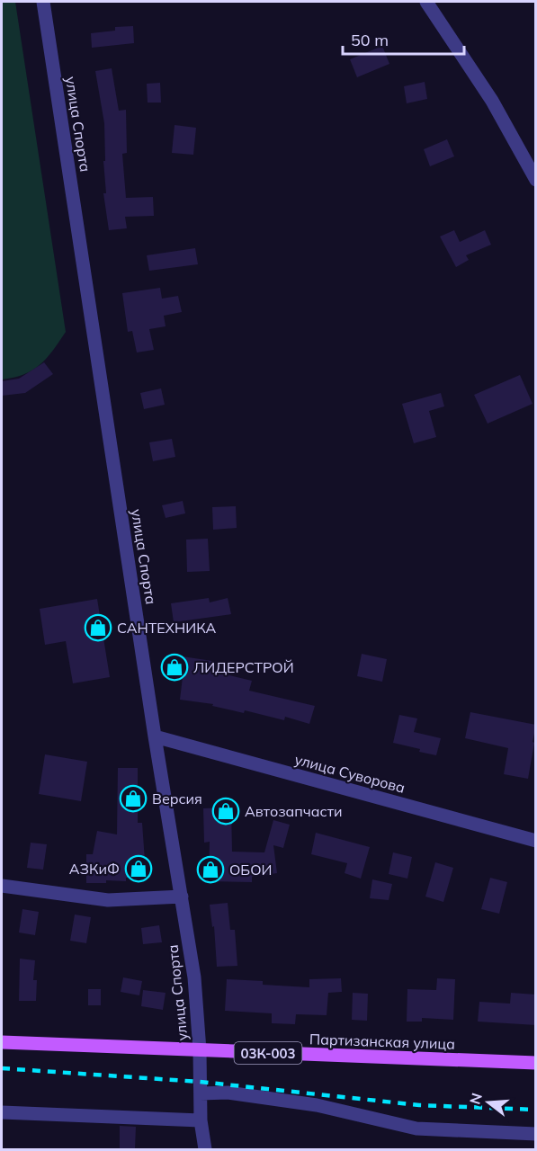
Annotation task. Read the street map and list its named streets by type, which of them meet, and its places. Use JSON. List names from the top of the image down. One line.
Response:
{"streets":{"main road":["Партизанская улица","03К-003"],"street":["улица Спорта","улица Суворова"]},"crossings":[["улица Спорта","улица Суворова"],["улица Спорта","Партизанская улица"]],"places":{"shop":["САНТЕХНИКА","ЛИДЕРСТРОЙ","Версия","Автозапчасти","АЗКиФ","ОБОИ"]},"scale_bar":"50 m","north":"left"}
